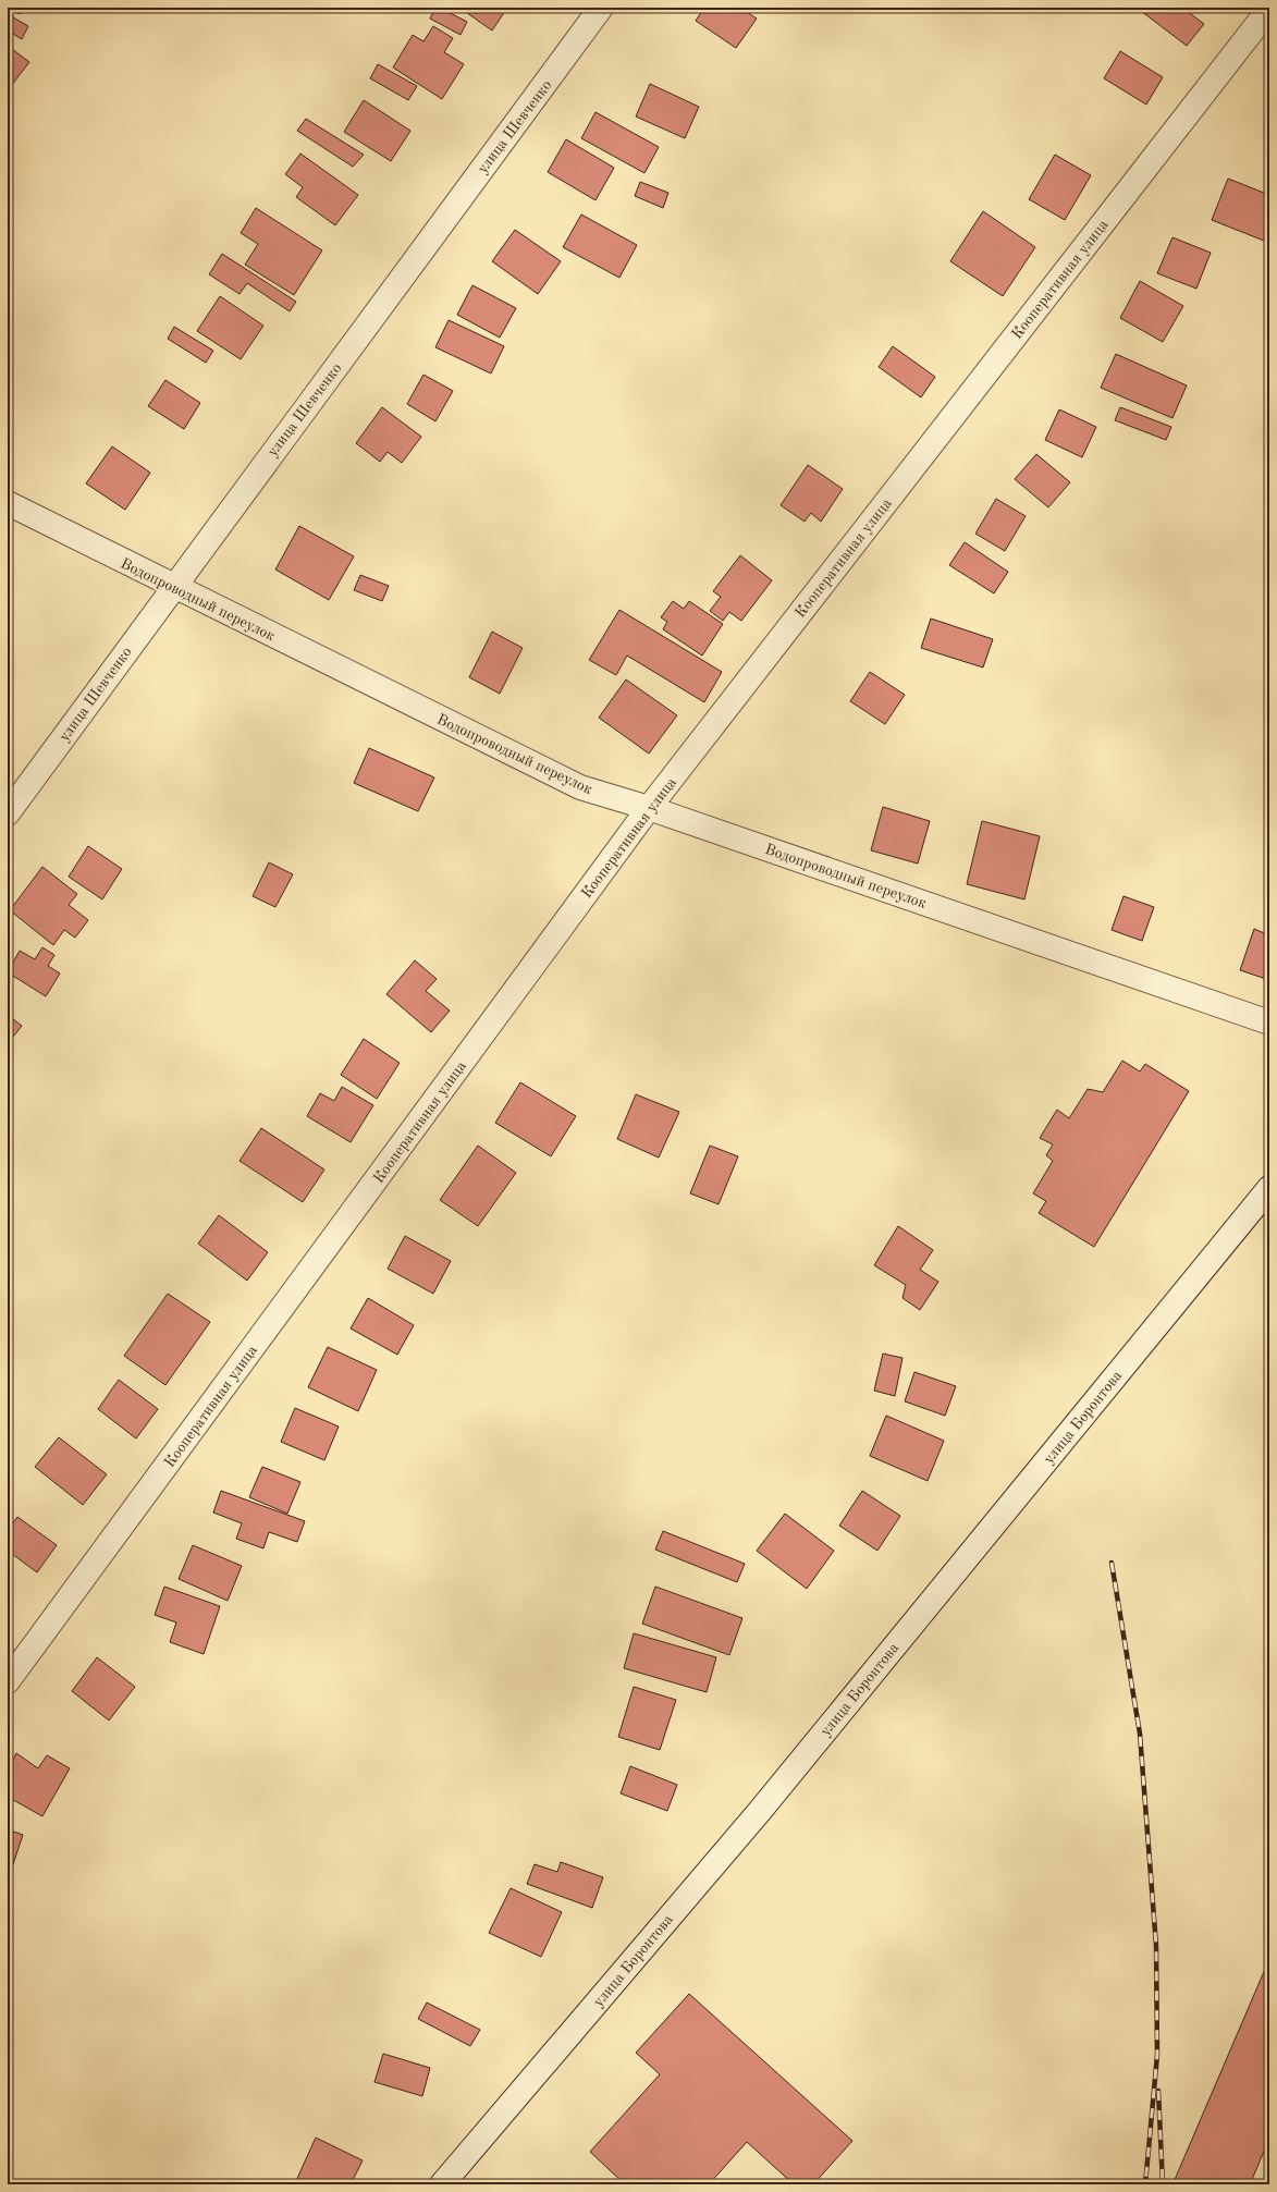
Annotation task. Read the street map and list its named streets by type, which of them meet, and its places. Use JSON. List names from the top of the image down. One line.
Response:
{"streets":{"street":["улица Шевченко","Кооперативная улица","Водопроводный переулок","улица Боронтова"]},"crossings":[["улица Шевченко","Водопроводный переулок"],["Кооперативная улица","Водопроводный переулок"]]}
